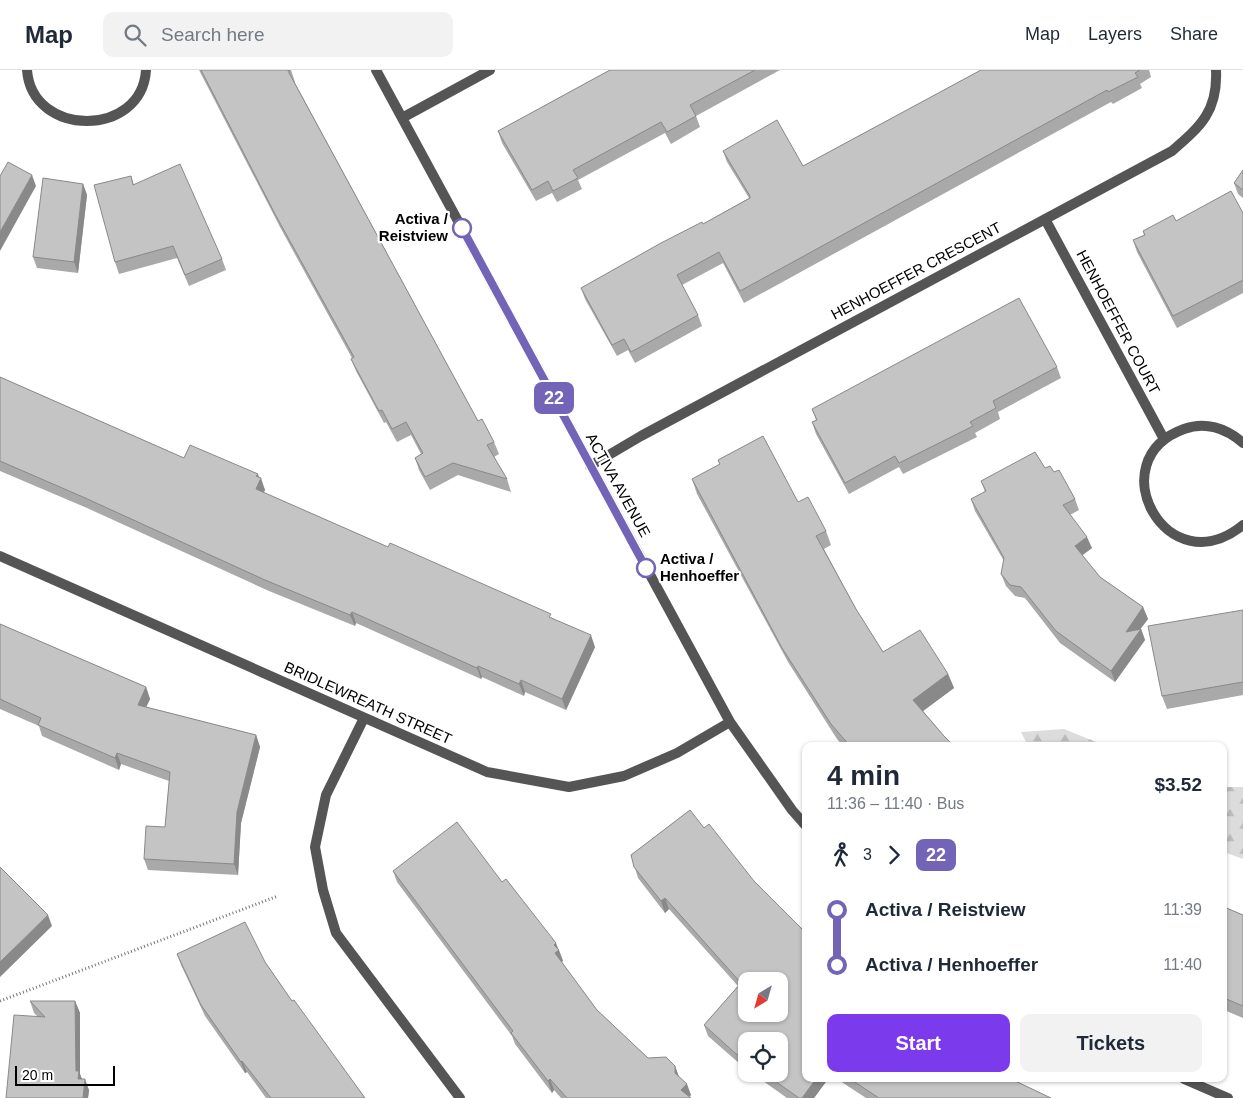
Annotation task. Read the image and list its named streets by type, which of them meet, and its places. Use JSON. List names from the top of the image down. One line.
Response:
{"streets":{"street":["HENHOEFFER CRESCENT","HENHOEFFER COURT","ACTIVA AVENUE","BRIDLEWREATH STREET"]},"crossings":[["HENHOEFFER CRESCENT","HENHOEFFER COURT"],["HENHOEFFER CRESCENT","ACTIVA AVENUE"],["ACTIVA AVENUE","BRIDLEWREATH STREET"]],"places":["Activa / Reistview","Activa / Henhoeffer"],"lines":["bus line 22"],"scale_bar":"20 m","north":"bottom left","page":{"header":"Map","search":"Search here","nav":["Map","Layers","Share"],"on_map":"22","heading":["4 min","11:36 – 11:40 · Bus","$3.52"],"legs":["3","22"],"list":[{"name":"Activa / Reistview","value":"11:39"},{"name":"Activa / Henhoeffer","value":"11:40"}],"buttons":["Start","Tickets"],"scale":"20 m"}}
